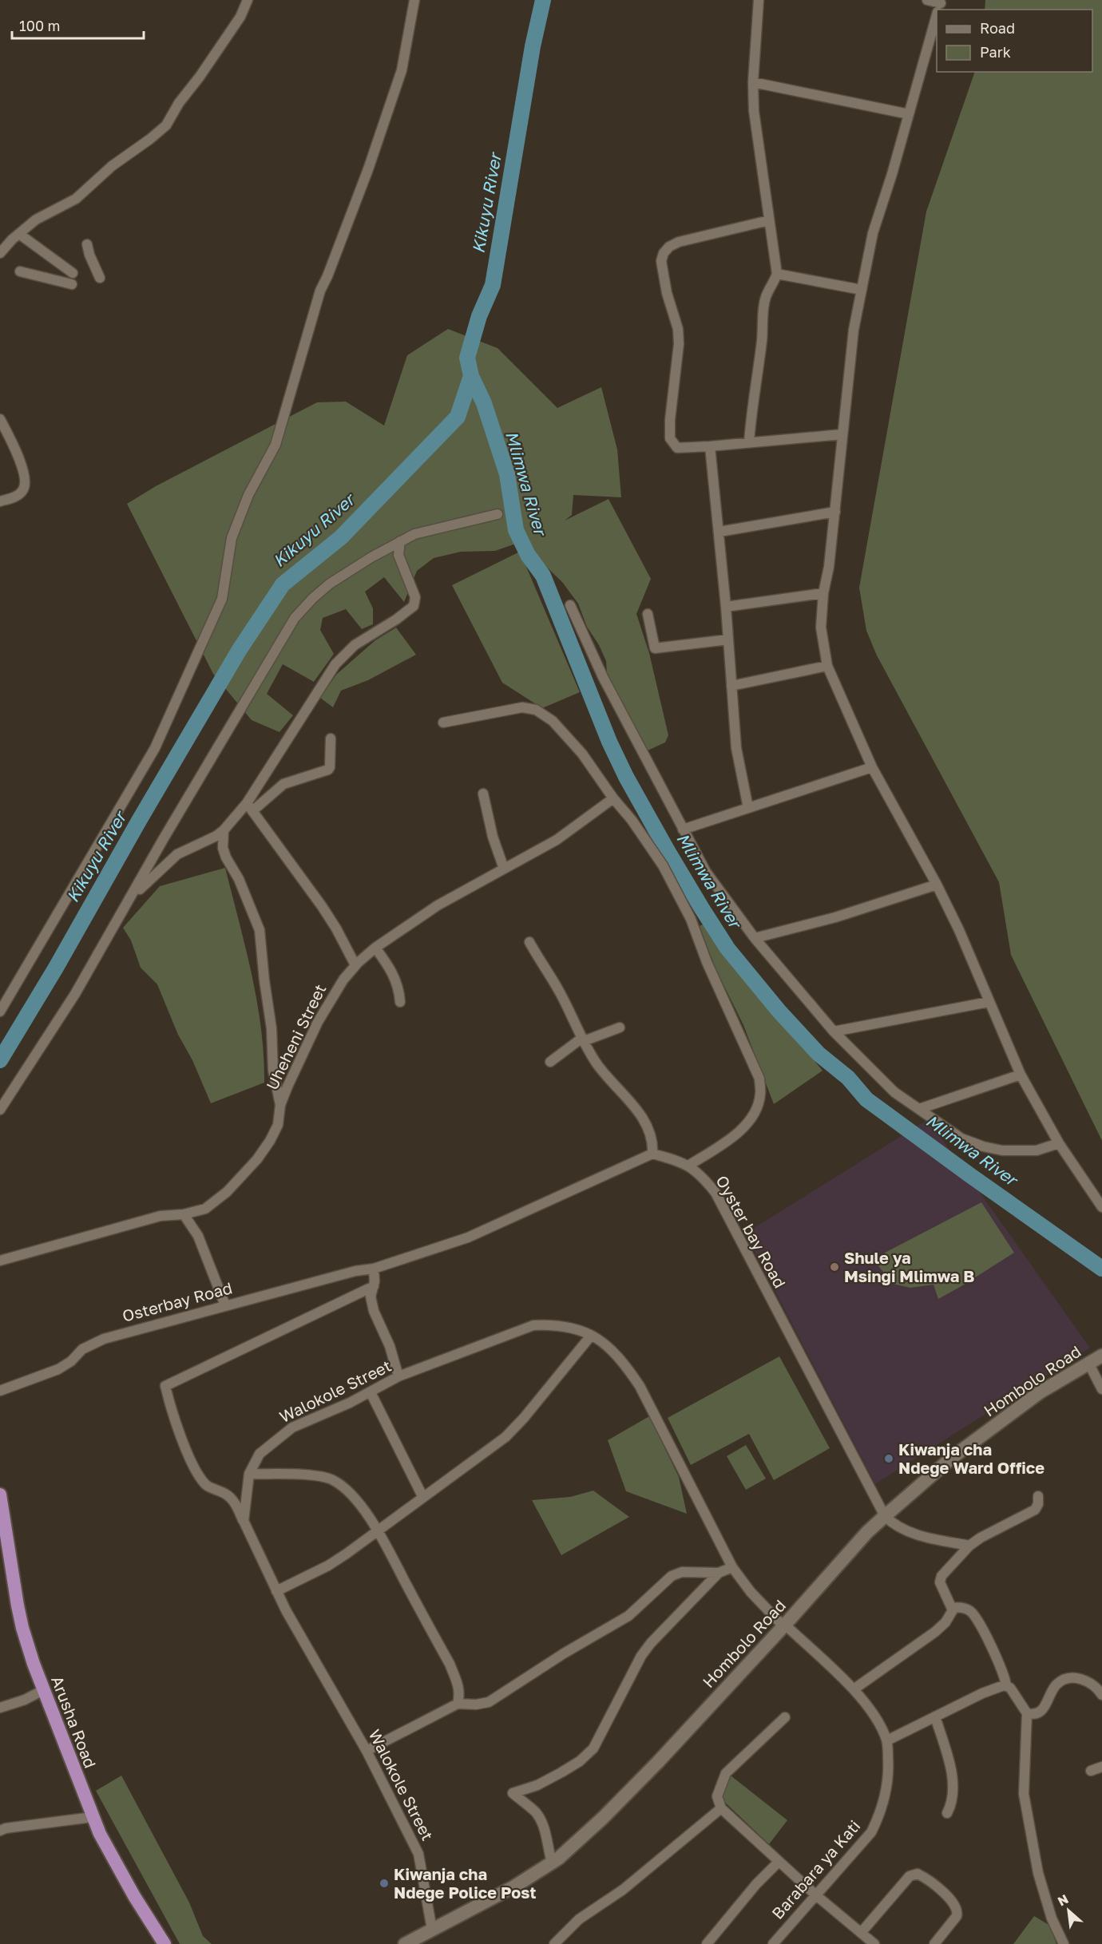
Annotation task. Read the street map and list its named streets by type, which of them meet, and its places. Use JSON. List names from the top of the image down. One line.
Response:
{"streets":{"highway":["Arusha Road"],"street":["Uheheni Street","Oyster bay Road","Osterbay Road","Hombolo Road","Walokole Street","Barabara ya Kati"]},"crossings":[["Oyster bay Road","Hombolo Road"],["Hombolo Road","Walokole Street"],["Hombolo Road","Barabara ya Kati"],["Walokole Street","Barabara ya Kati"]],"water":["Kikuyu River","Mlimwa River"],"places":["Shule ya Msingi Mlimwa B","Kiwanja cha Ndege Ward Office","Kiwanja cha Ndege Police Post"],"legend":["Road","Park"],"scale_bar":"100 m","north":"top left"}
